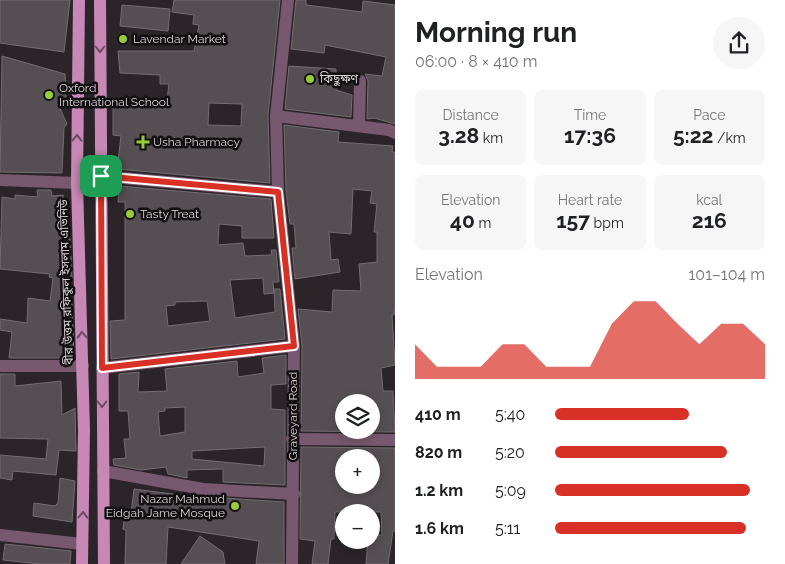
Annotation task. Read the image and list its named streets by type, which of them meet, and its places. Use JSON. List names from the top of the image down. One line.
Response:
{"streets":{"main road":["বীর উত্তম রফিকুল ইসলাম এভিনিউ"],"street":["Graveyard Road"]},"places":{"other":["Lavendar Market","কিছুক্ষণ","Oxford International School","Tasty Treat","Nazar Mahmud Eidgah Jame Mosque"],"health":["Usha Pharmacy"]},"page":{"heading":["Morning run","06:00 · 8 × 410 m"],"stats":[["Distance","3.28 km"],["Time","17:36"],["Pace","5:22 /km"],["Elevation","40 m"],["Heart rate","157 bpm"],["kcal","216"]],"chart":["Elevation","101–104 m"],"map_buttons":["+","−"],"list":[{"name":"410 m","note":"5:40"},{"name":"820 m","note":"5:20"},{"name":"1.2 km","note":"5:09"},{"name":"1.6 km","note":"5:11"}]}}
